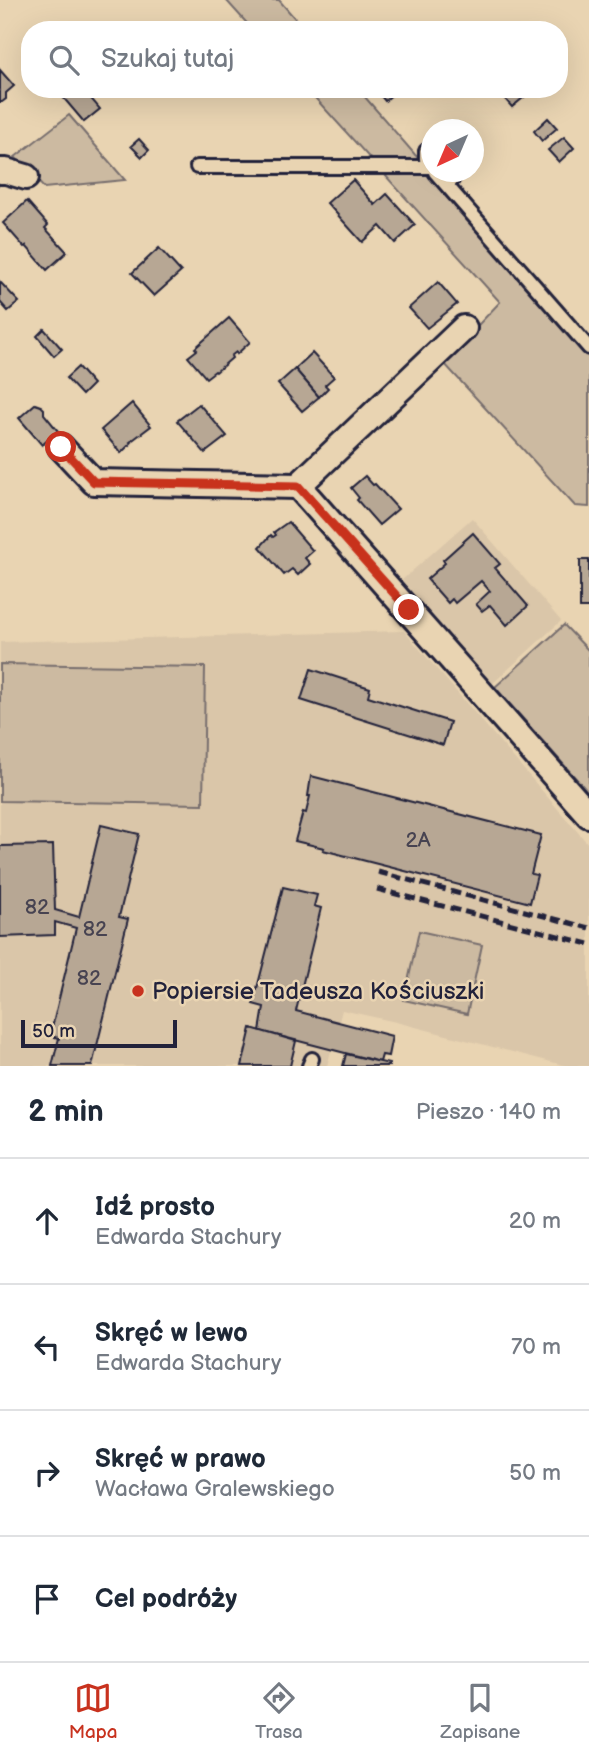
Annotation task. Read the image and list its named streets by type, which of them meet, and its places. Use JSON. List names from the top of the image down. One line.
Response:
{"places":["Popiersie Tadeusza Kościuszki"],"house_numbers":["2A","82","82","82"],"scale_bar":"50 m","north":"bottom left","page":{"search":"Szukaj tutaj","scale":"50 m","heading":["2 min","Pieszo · 140 m"],"list":[["Idź prosto","Edwarda Stachury","20 m"],["Skręć w lewo","Edwarda Stachury","70 m"],["Skręć w prawo","Wacława Gralewskiego","50 m"],"Cel podróży"],"nav":["Mapa","Trasa","Zapisane"]}}
